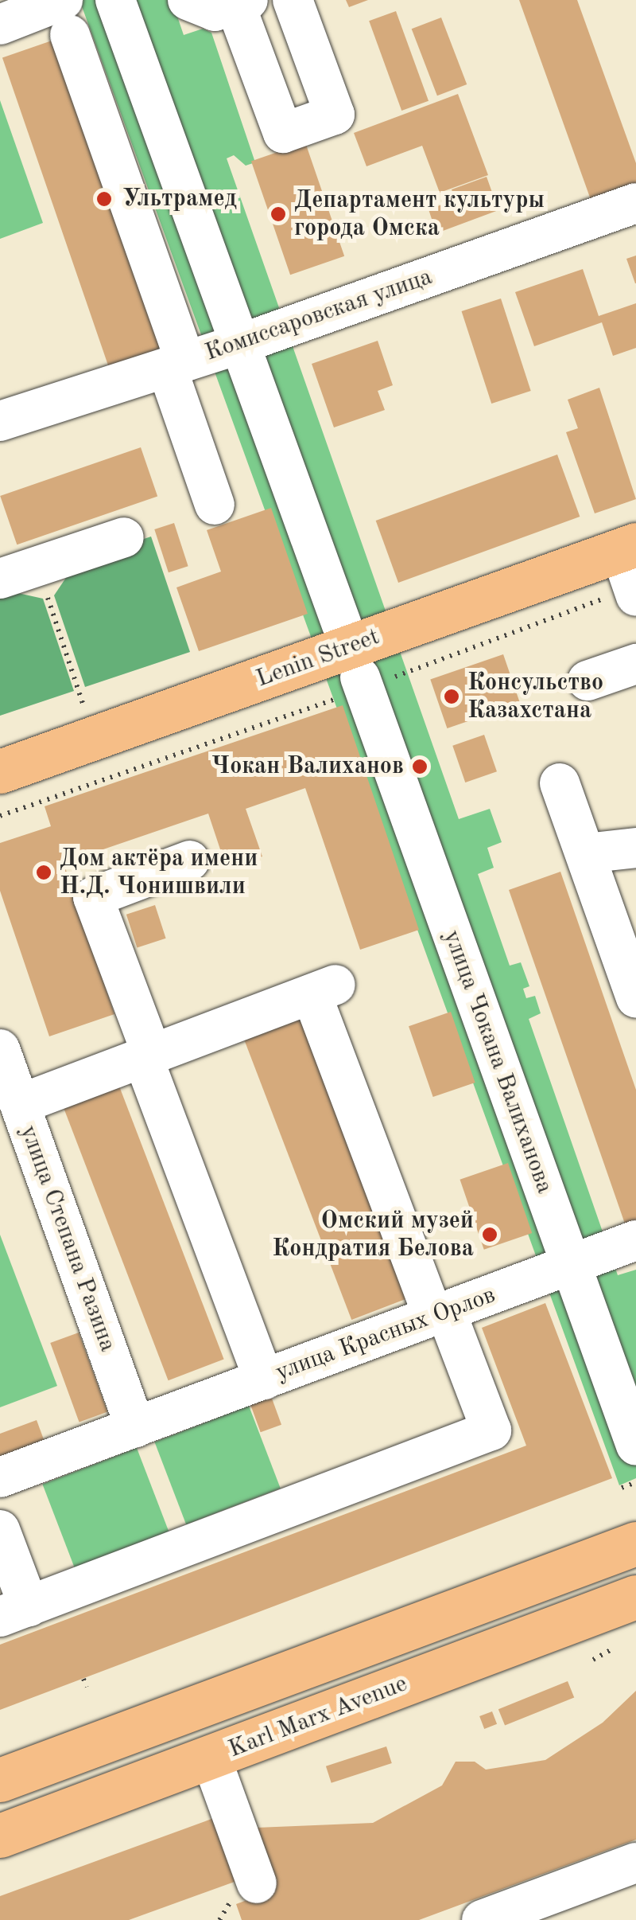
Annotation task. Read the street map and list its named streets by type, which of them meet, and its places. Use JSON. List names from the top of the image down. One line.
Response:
{"streets":{"main road":["Lenin Street","Karl Marx Avenue"],"street":["Комиссаровская улица","улица Чокана Валиханова","улица Степана Разина","улица Красных Орлов"]},"crossings":[["улица Чокана Валиханова","улица Красных Орлов"],["улица Степана Разина","улица Красных Орлов"]],"places":["Ультрамед","Департамент культуры города Омска","Консульство Казахстана","Чокан Валиханов","Дом актёра имени Н.Д. Чонишвили","Омский музей Кондратия Белова"]}
